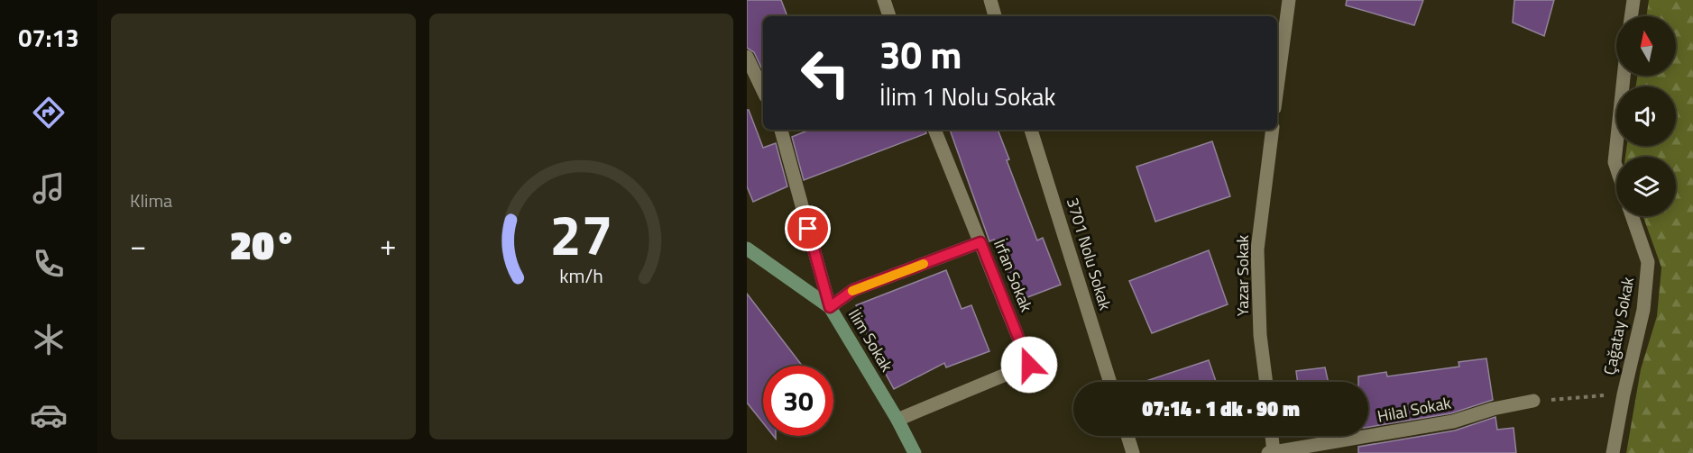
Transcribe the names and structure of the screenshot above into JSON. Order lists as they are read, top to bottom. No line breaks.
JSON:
{"streets":{"street":["3701 Nolu Sokak","İrfan Sokak","Yazar Sokak","Çağatay Sokak","İlim Sokak","Hilal Sokak"]},"crossings":[["İrfan Sokak","İlim Sokak"]],"north":"top","page":{"tabs":"07:13","tile":"Klima","turn":["30 m","İlim 1 Nolu Sokak"],"heat":["−","20°","+"],"limit":"30","trip":"07:14 · 1 dk · 90 m","gauge":["27","km/h"]}}
